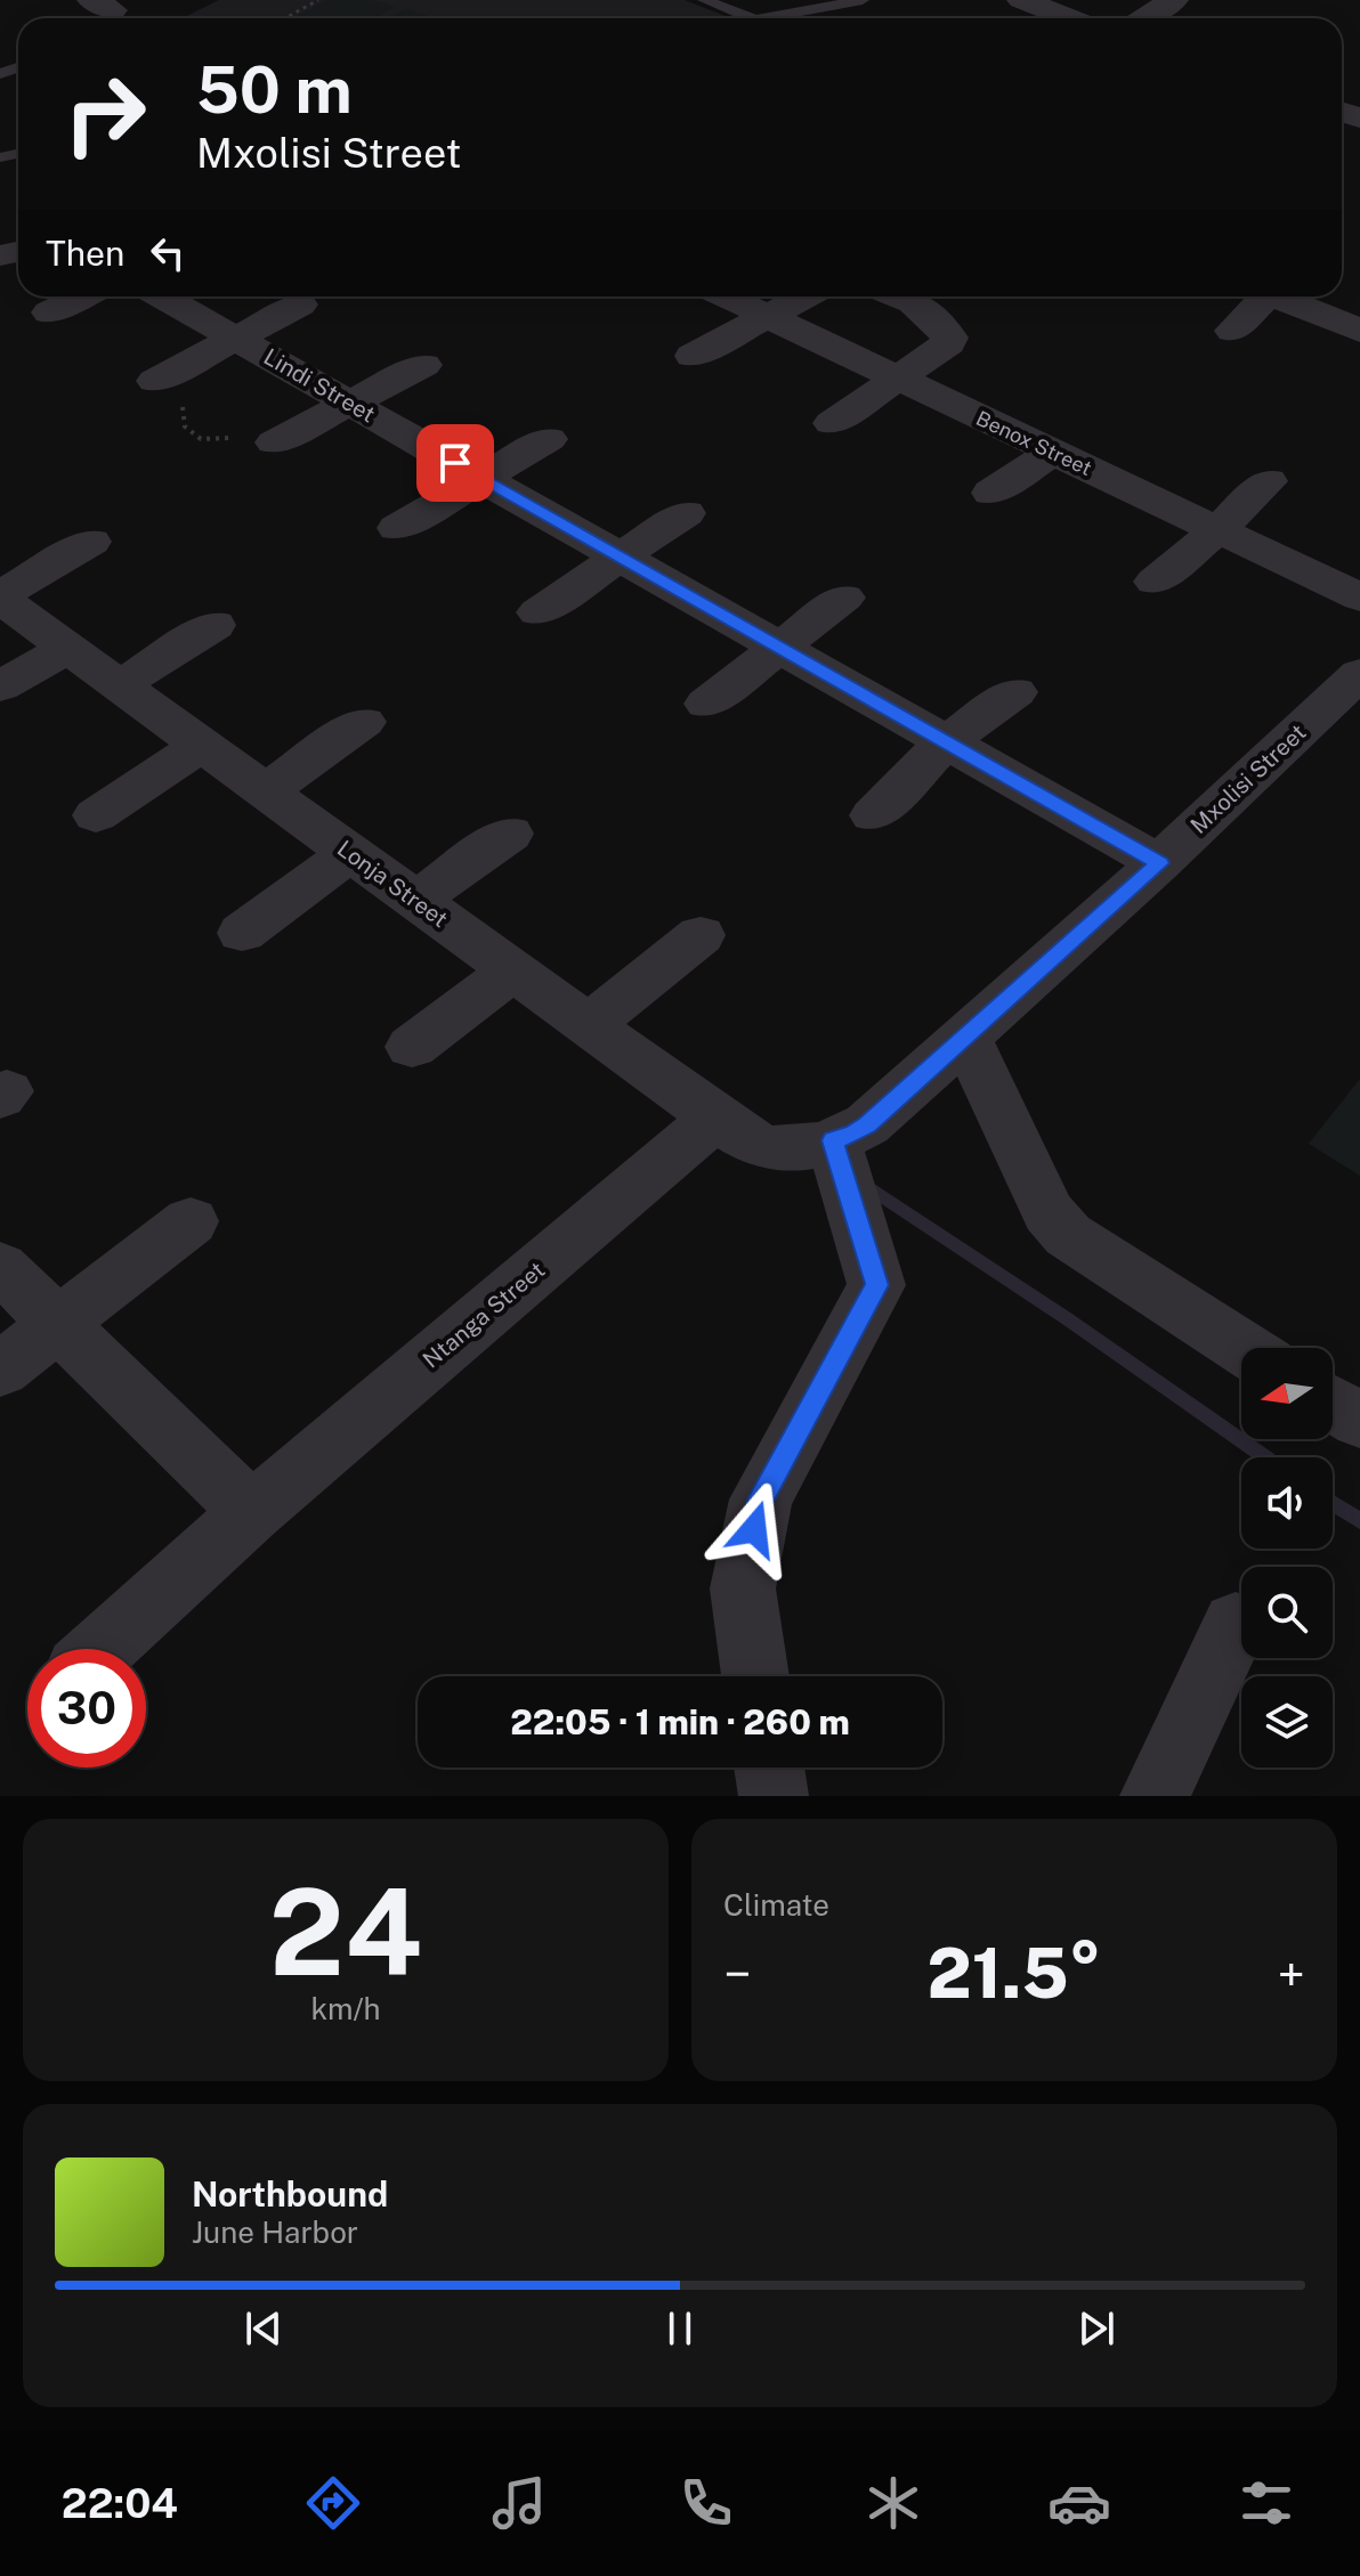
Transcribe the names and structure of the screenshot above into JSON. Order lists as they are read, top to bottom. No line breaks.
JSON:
{"streets":{"street":["Lindi Street","Benox Street","Mxolisi Street","Lonja Street","Ntanga Street"]},"crossings":[["Lindi Street","Mxolisi Street"],["Mxolisi Street","Lonja Street"],["Lonja Street","Ntanga Street"]],"north":"left","page":{"turn":["50 m","Mxolisi Street"],"then":"Then","limit":"30","trip":"22:05 · 1 min · 260 m","tile":[["24","km/h"],"Climate"],"heat":["−","21.5°","+"],"song":["Northbound","June Harbor"],"tabs":"22:04"}}
